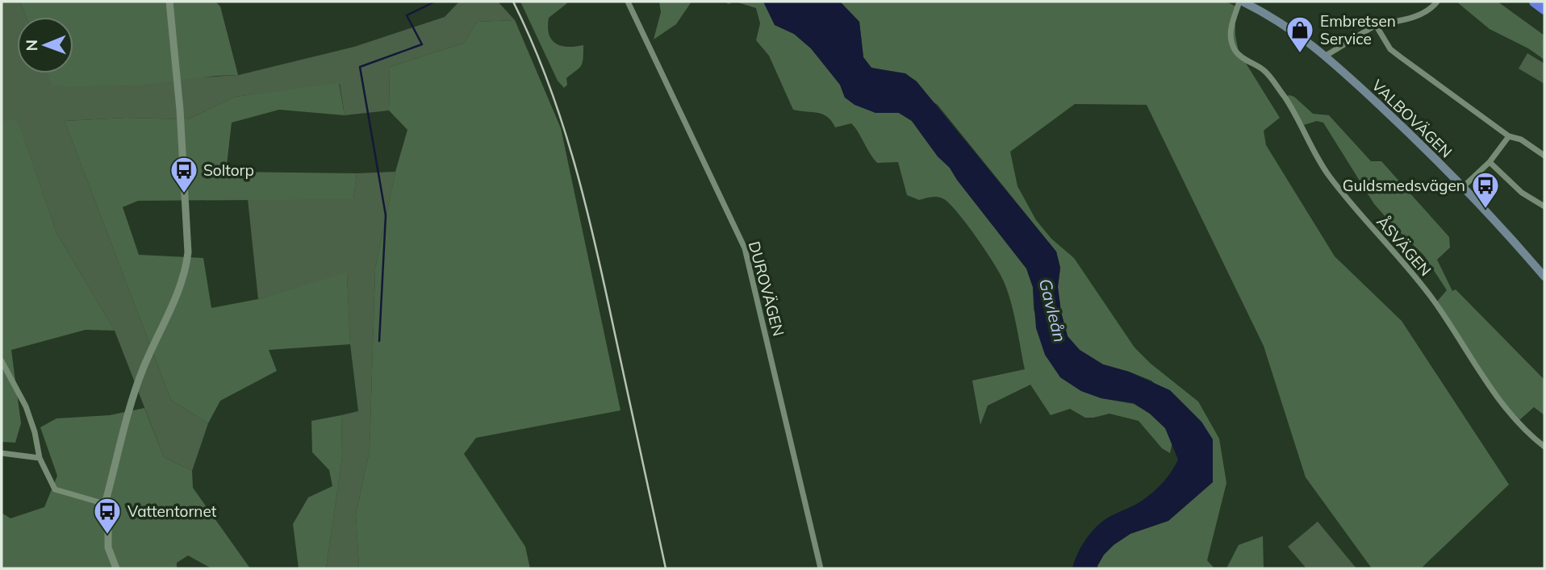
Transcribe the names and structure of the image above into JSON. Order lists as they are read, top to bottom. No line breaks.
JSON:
{"streets":{"main road":["VALBOVÄGEN"],"street":["ÅSVÄGEN","DUROVÄGEN"]},"crossings":[["VALBOVÄGEN","ÅSVÄGEN"]],"water":["Gavleån"],"places":{"shop":["Embretsen Service"],"bus stop":["Soltorp","Guldsmedsvägen","Vattentornet"]},"north":"left"}
